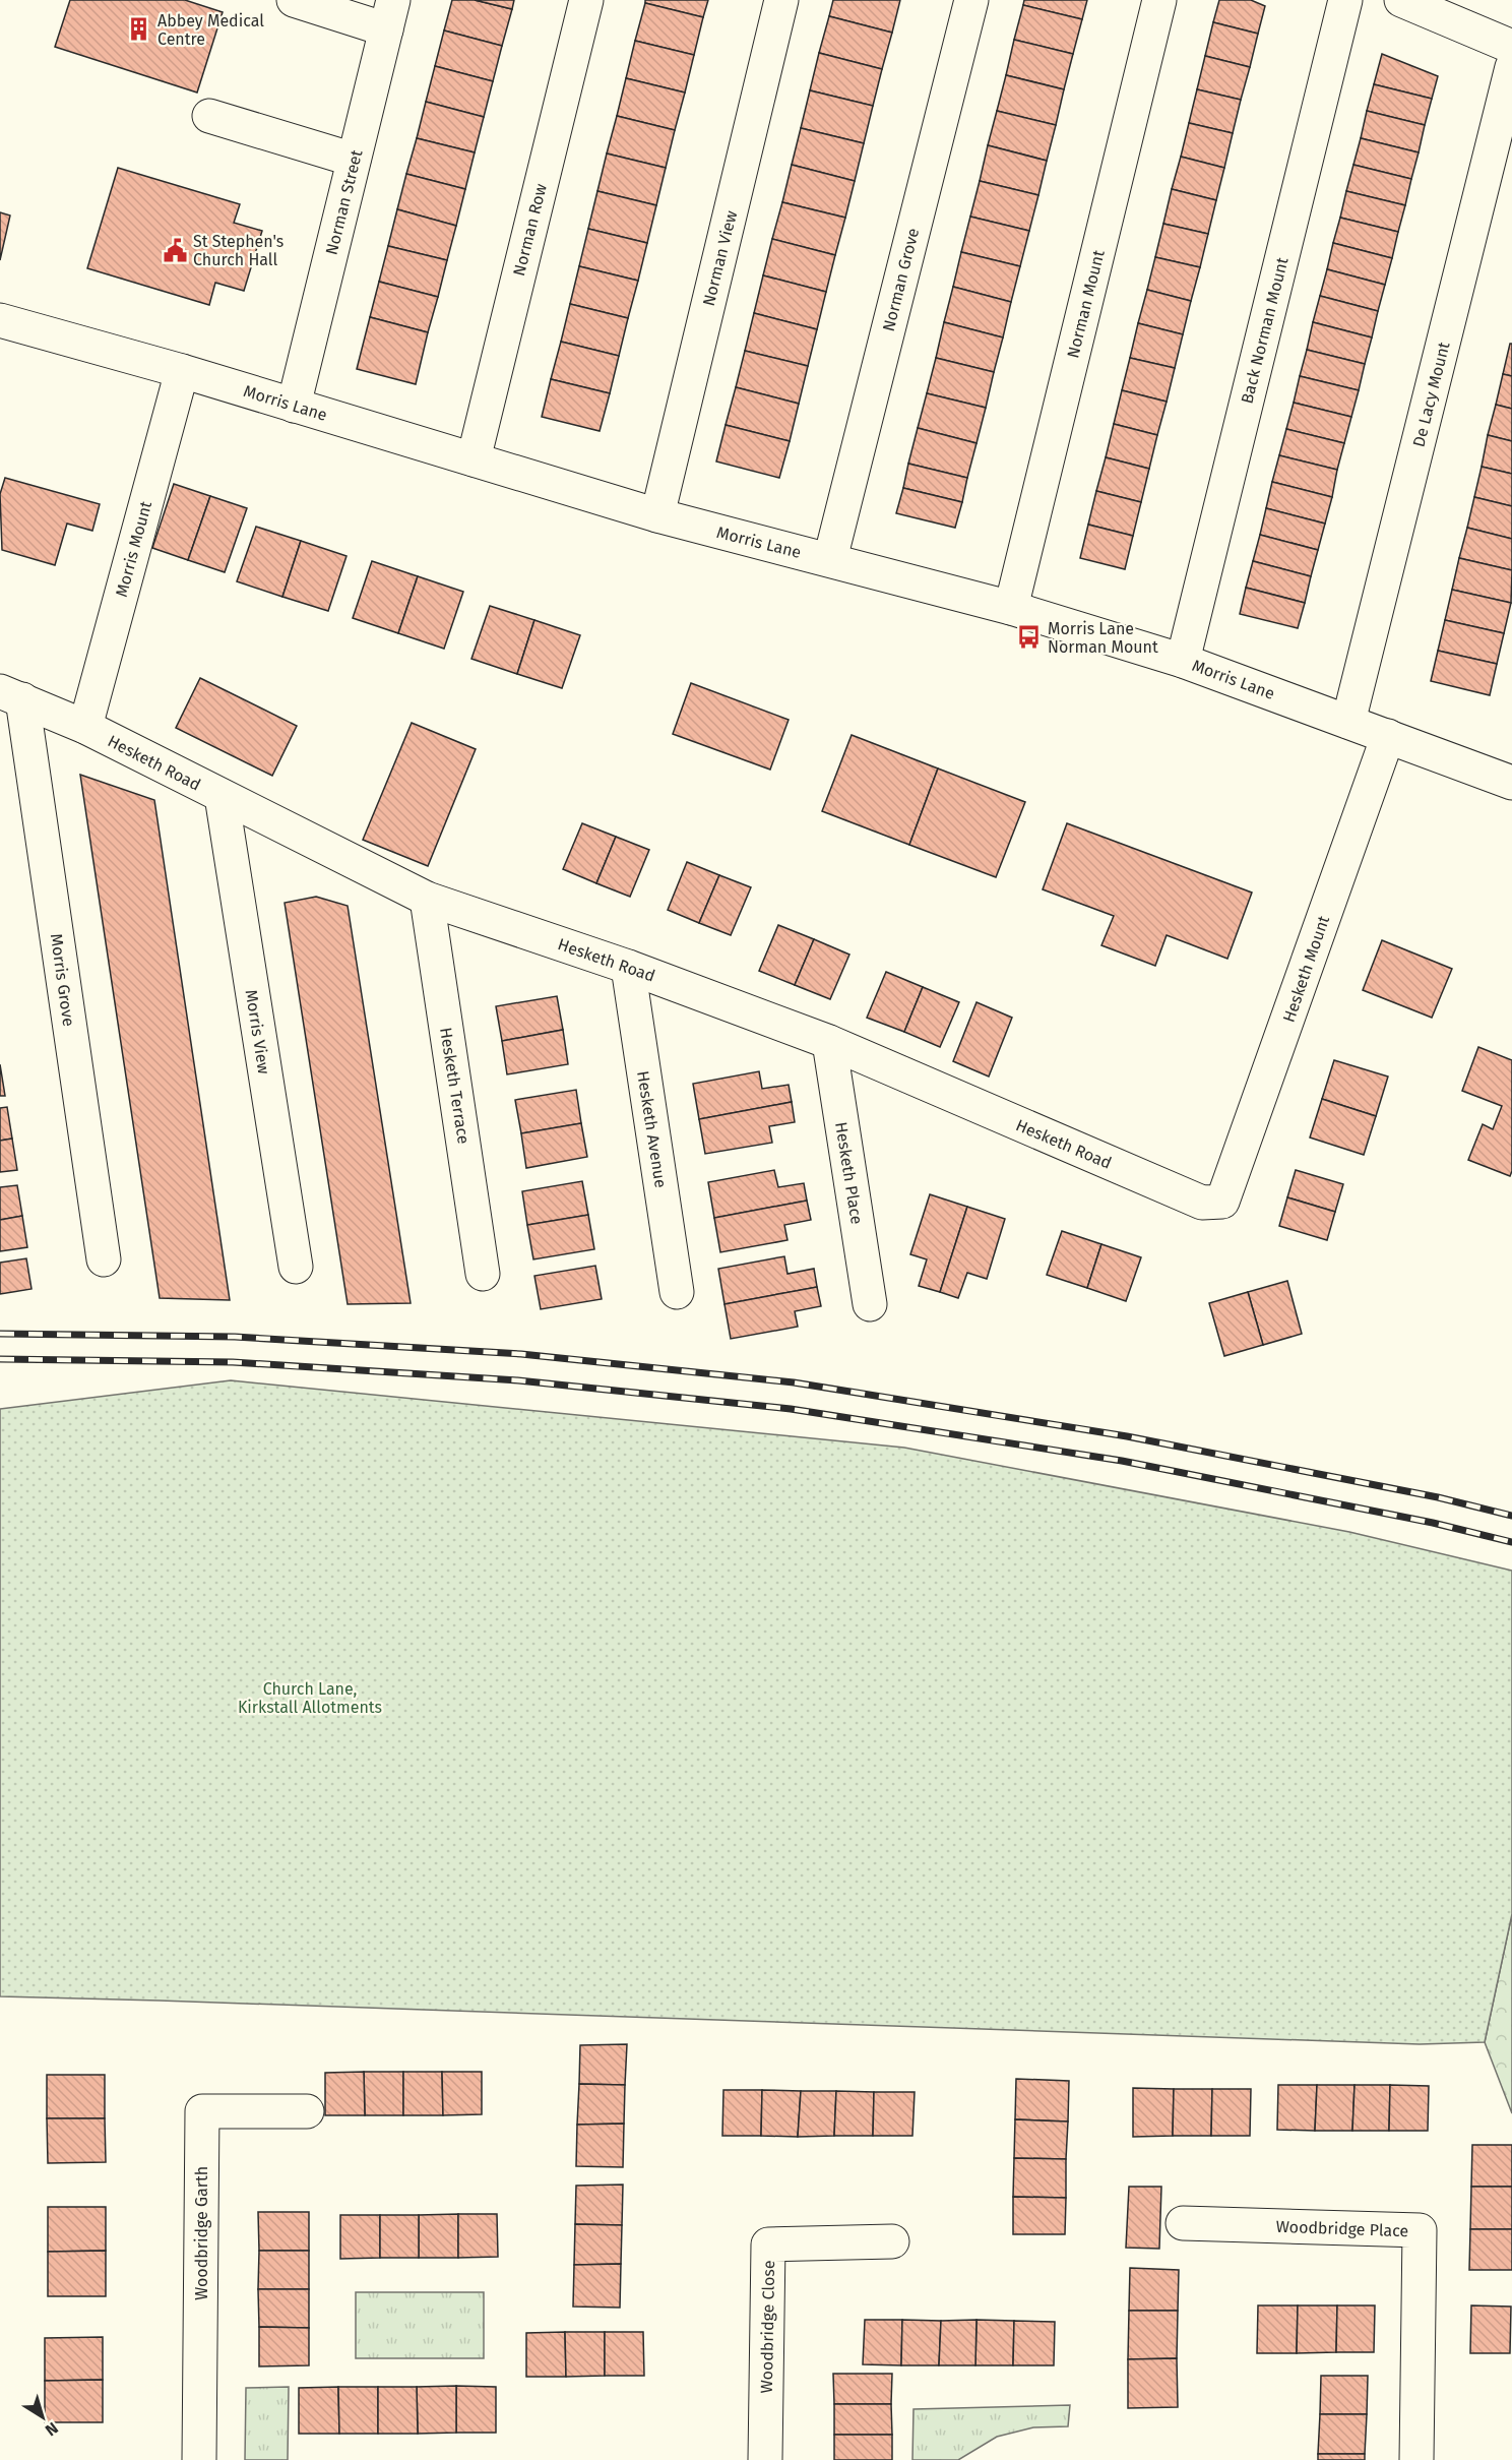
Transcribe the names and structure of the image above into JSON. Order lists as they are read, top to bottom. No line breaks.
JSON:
{"streets":{"street":["Norman Street","Norman Row","Norman View","Norman Grove","Norman Mount","Back Norman Mount","De Lacy Mount","Morris Lane","Morris Mount","Hesketh Road","Hesketh Mount","Morris Grove","Morris View","Hesketh Terrace","Hesketh Avenue","Hesketh Place","Woodbridge Place","Woodbridge Garth","Woodbridge Close"]},"crossings":[["Norman Street","Morris Lane"],["Norman Row","Morris Lane"],["Norman View","Morris Lane"],["Norman Grove","Morris Lane"],["Norman Mount","Morris Lane"],["Back Norman Mount","Morris Lane"],["De Lacy Mount","Morris Lane"],["Morris Lane","Morris Mount"],["Morris Lane","Hesketh Mount"],["Morris Mount","Hesketh Road"],["Hesketh Road","Hesketh Mount"],["Hesketh Road","Morris Grove"],["Hesketh Road","Morris View"],["Hesketh Road","Hesketh Terrace"],["Hesketh Road","Hesketh Avenue"],["Hesketh Road","Hesketh Place"]],"parks":["Church Lane, Kirkstall Allotments"],"places":{"building":["Abbey Medical Centre"],"public building":["St Stephen's Church Hall"],"bus stop":["Morris Lane Norman Mount"]},"north":"bottom right"}
